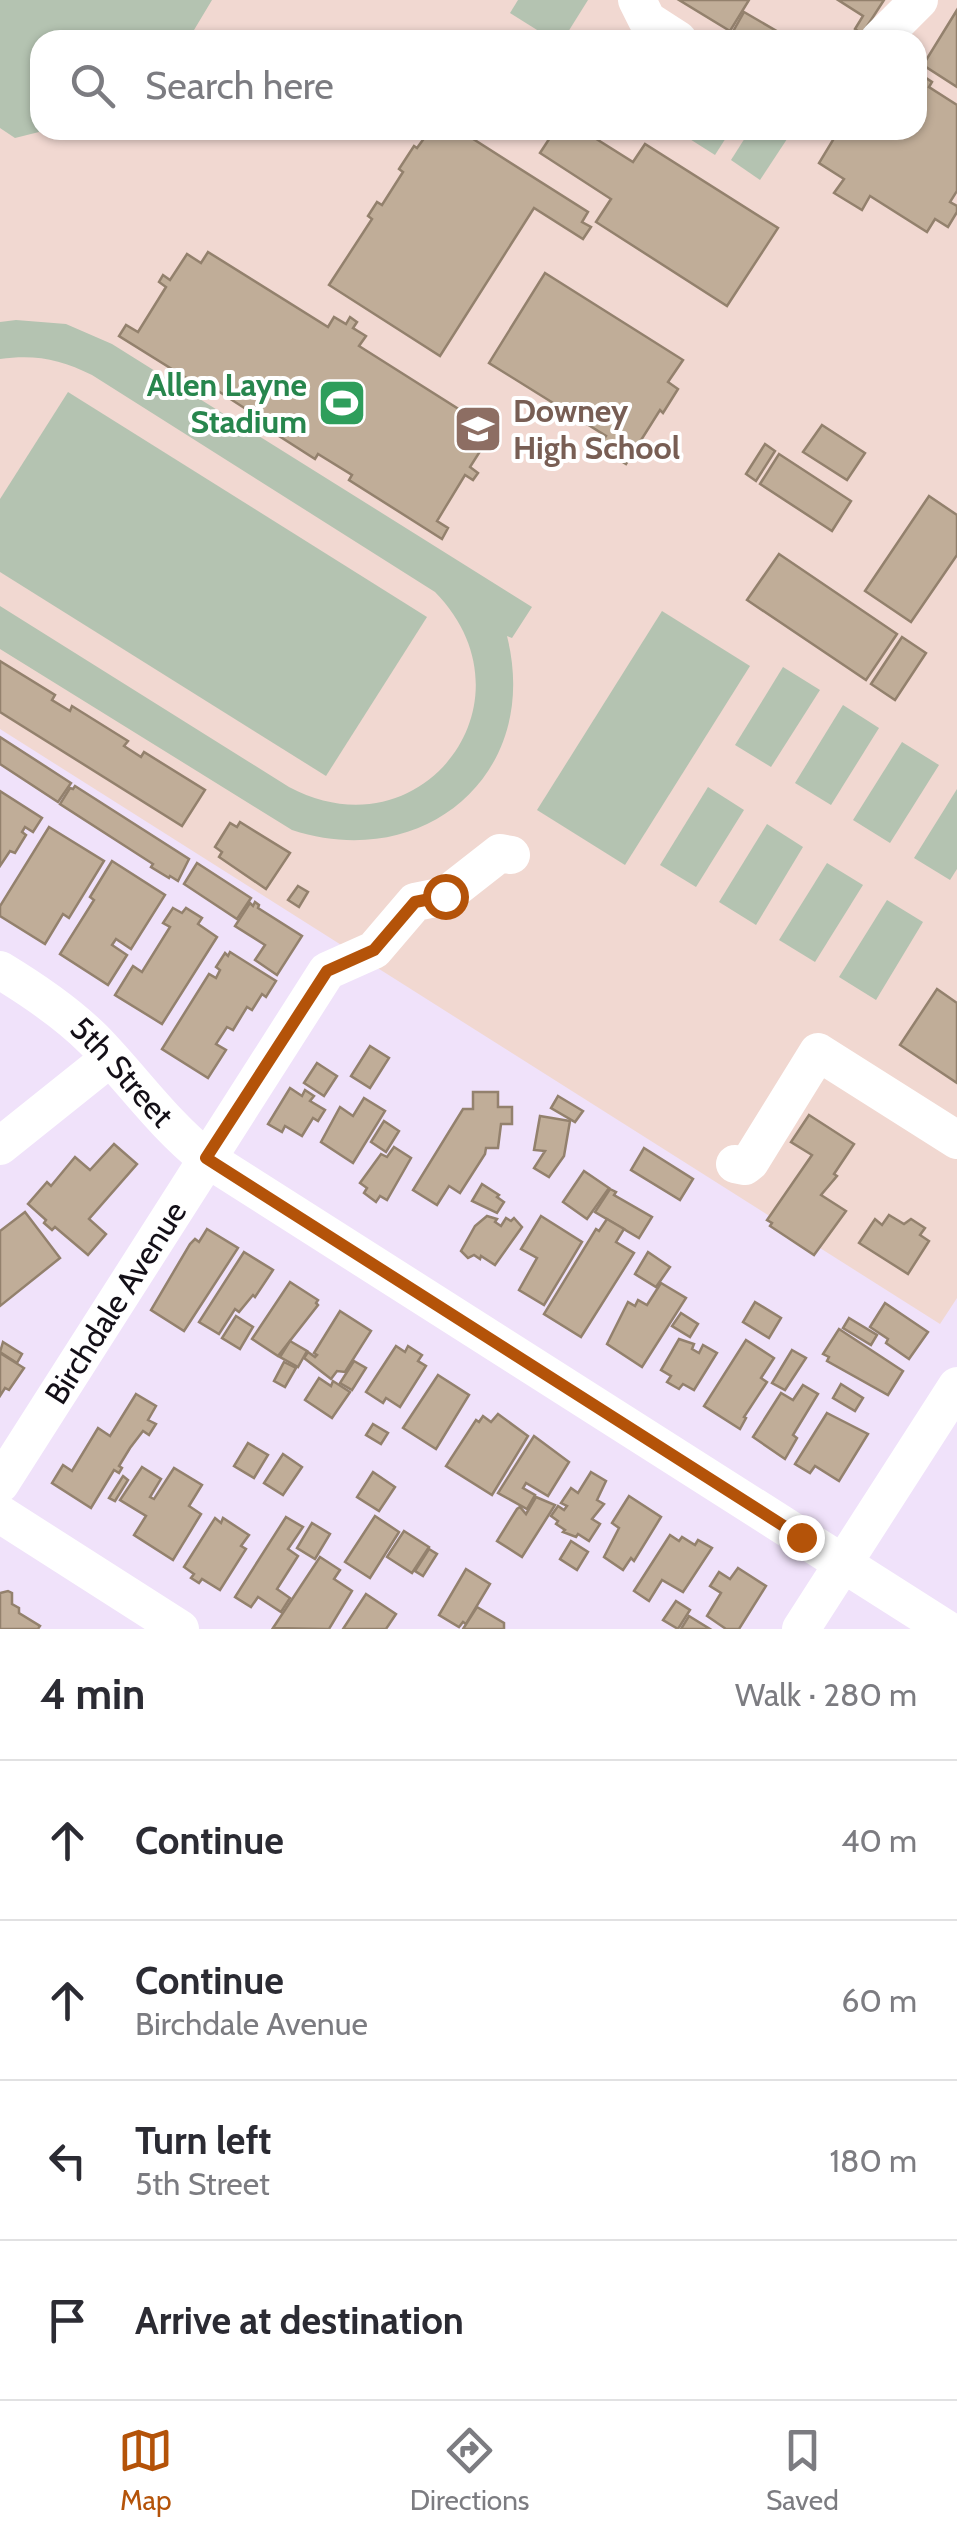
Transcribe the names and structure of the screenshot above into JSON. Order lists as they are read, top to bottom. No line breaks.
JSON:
{"streets":{"street":["5th Street","Birchdale Avenue"]},"crossings":[["5th Street","Birchdale Avenue"]],"places":{"sports":["Allen Layne Stadium"],"school or university":["Downey High School"]},"page":{"search":"Search here","heading":["4 min","Walk · 280 m"],"list":[["Continue","40 m"],["Continue","Birchdale Avenue","60 m"],["Turn left","5th Street","180 m"],"Arrive at destination"],"nav":["Map","Directions","Saved"]}}
